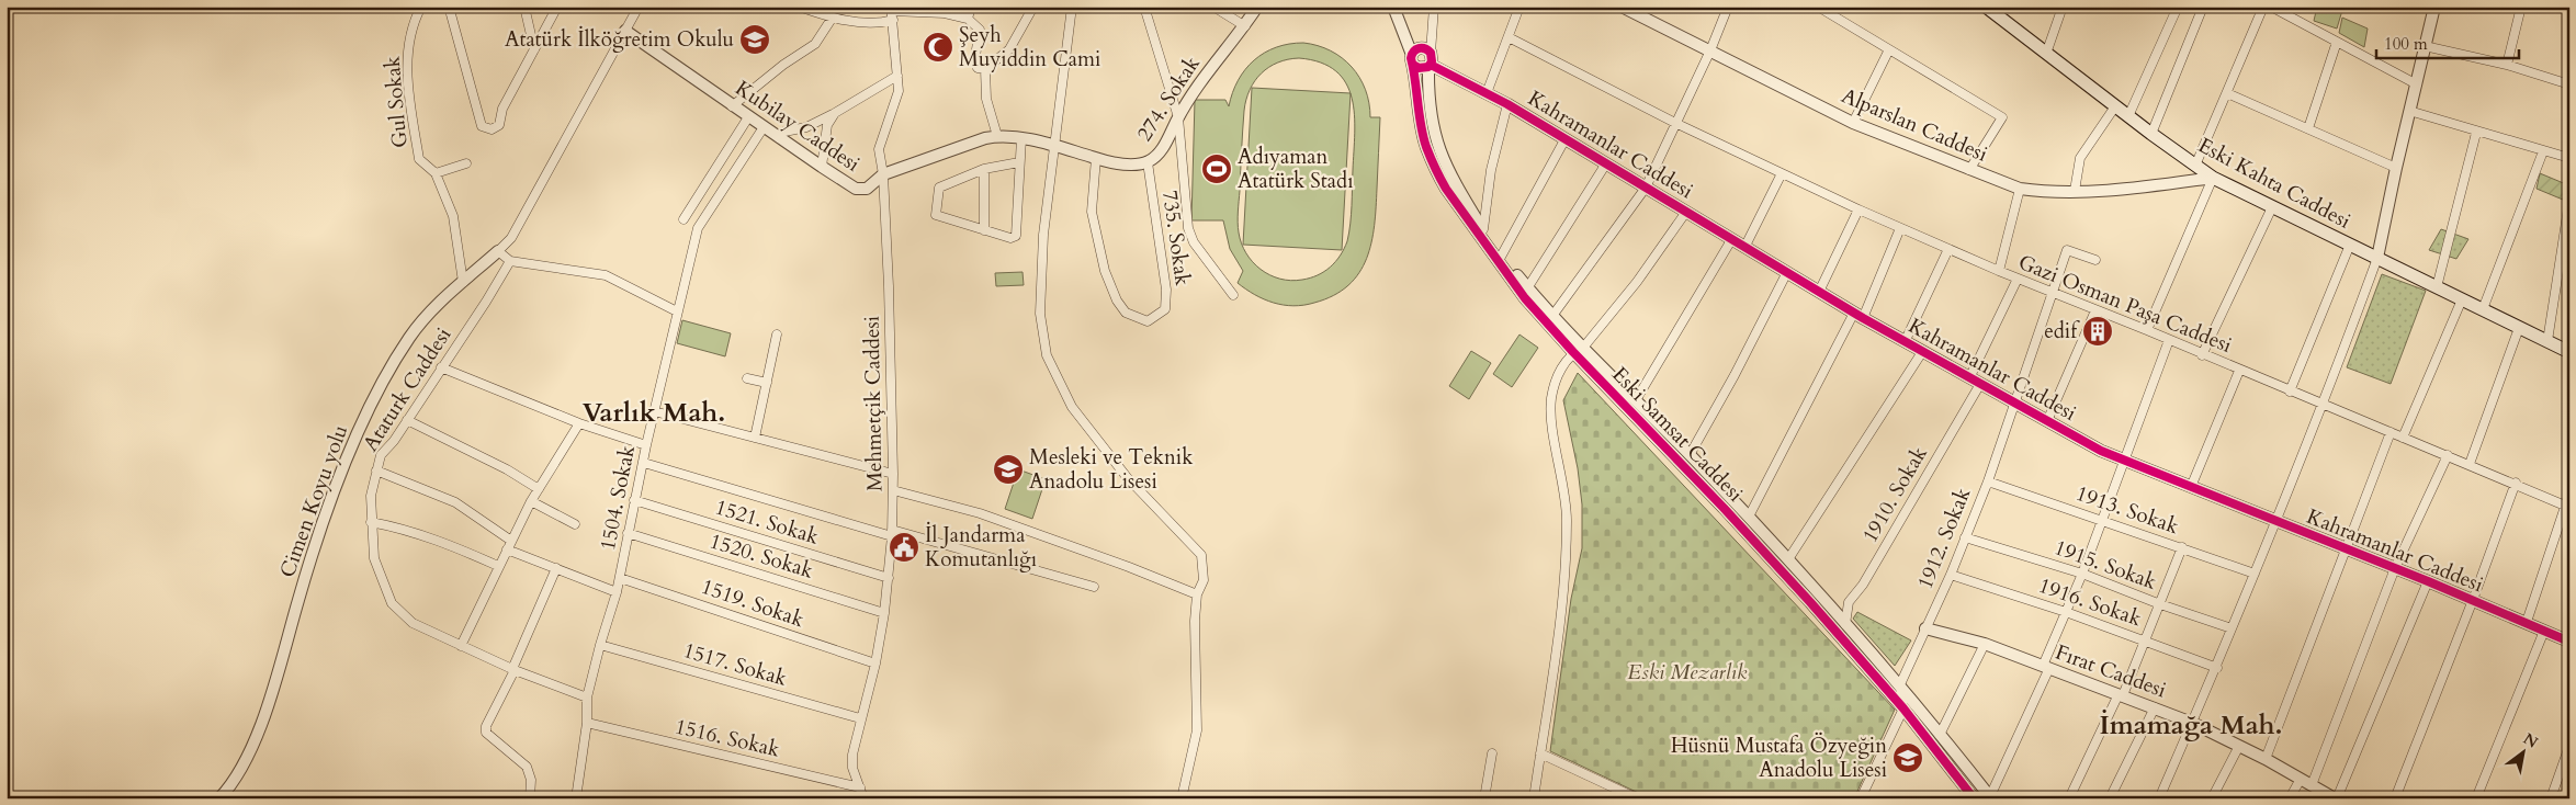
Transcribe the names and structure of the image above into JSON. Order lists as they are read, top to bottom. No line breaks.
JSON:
{"streets":{"main road":["Eski Kahta Caddesi"],"street":["274. Sokak","Gul Sokak","Alparslan Caddesi","Kubilay Caddesi","Kahramanlar Caddesi","735. Sokak","Gazi Osman Paşa Caddesi","Ataturk Caddesi","Mehmetçik Caddesi","Eski Samsat Caddesi","1910. Sokak","1504. Sokak","Cimen Koyu yolu","1913. Sokak","1521. Sokak","1912. Sokak","1520. Sokak","1915. Sokak","1916. Sokak","1519. Sokak","1517. Sokak","Fırat Caddesi","1516. Sokak"]},"crossings":[["274. Sokak","Kubilay Caddesi"],["274. Sokak","735. Sokak"],["Gul Sokak","Cimen Koyu yolu"],["Alparslan Caddesi","Eski Kahta Caddesi"],["Kubilay Caddesi","Mehmetçik Caddesi"],["Kubilay Caddesi","1504. Sokak"],["Kahramanlar Caddesi","Eski Samsat Caddesi"],["Kahramanlar Caddesi","1910. Sokak"],["Kahramanlar Caddesi","1912. Sokak"],["Gazi Osman Paşa Caddesi","1912. Sokak"],["Ataturk Caddesi","1504. Sokak"],["Mehmetçik Caddesi","1521. Sokak"],["Mehmetçik Caddesi","1520. Sokak"],["Mehmetçik Caddesi","1519. Sokak"],["Mehmetçik Caddesi","1517. Sokak"],["Mehmetçik Caddesi","1516. Sokak"],["Eski Samsat Caddesi","1910. Sokak"],["Eski Samsat Caddesi","1912. Sokak"],["1504. Sokak","1521. Sokak"],["1504. Sokak","1520. Sokak"],["1504. Sokak","1519. Sokak"],["1504. Sokak","1517. Sokak"],["1504. Sokak","1516. Sokak"],["1913. Sokak","1912. Sokak"],["1912. Sokak","1915. Sokak"],["1912. Sokak","1916. Sokak"],["1912. Sokak","Fırat Caddesi"]],"districts":["Varlık Mah.","İmamağa Mah."],"parks":["Eski Mezarlık"],"places":{"school or university":["Atatürk İlköğretim Okulu","Mesleki ve Teknik Anadolu Lisesi","Hüsnü Mustafa Özyeğin Anadolu Lisesi"],"mosque":["Şeyh Muyiddin Cami"],"sports":["Adıyaman Atatürk Stadı"],"building":["edif"],"public building":["İl Jandarma Komutanlığı"]},"scale_bar":"100 m","north":"top right"}
